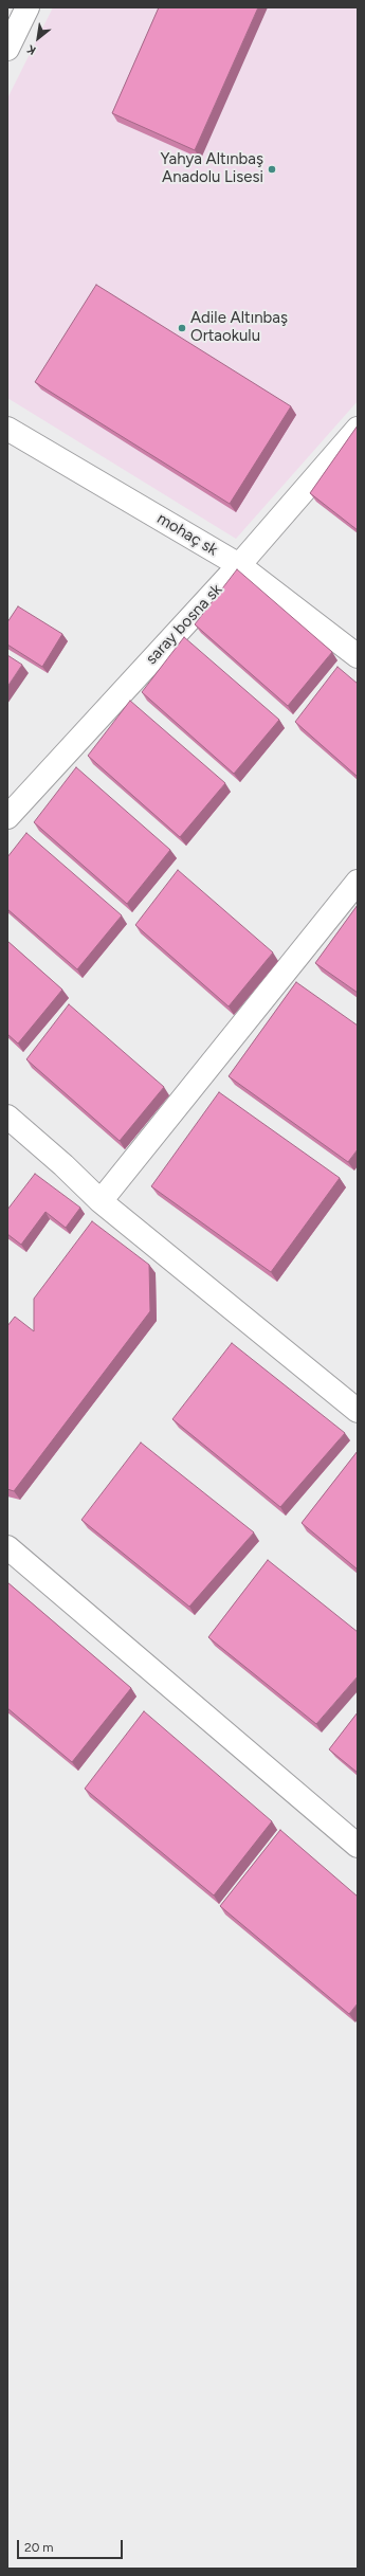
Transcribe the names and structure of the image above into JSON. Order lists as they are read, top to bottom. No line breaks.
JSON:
{"streets":{"street":["mohaç sk","saray bosna sk"]},"crossings":[["mohaç sk","saray bosna sk"]],"places":["Yahya Altınbaş Anadolu Lisesi","Adile Altınbaş Ortaokulu"],"scale_bar":"20 m","north":"bottom left"}
